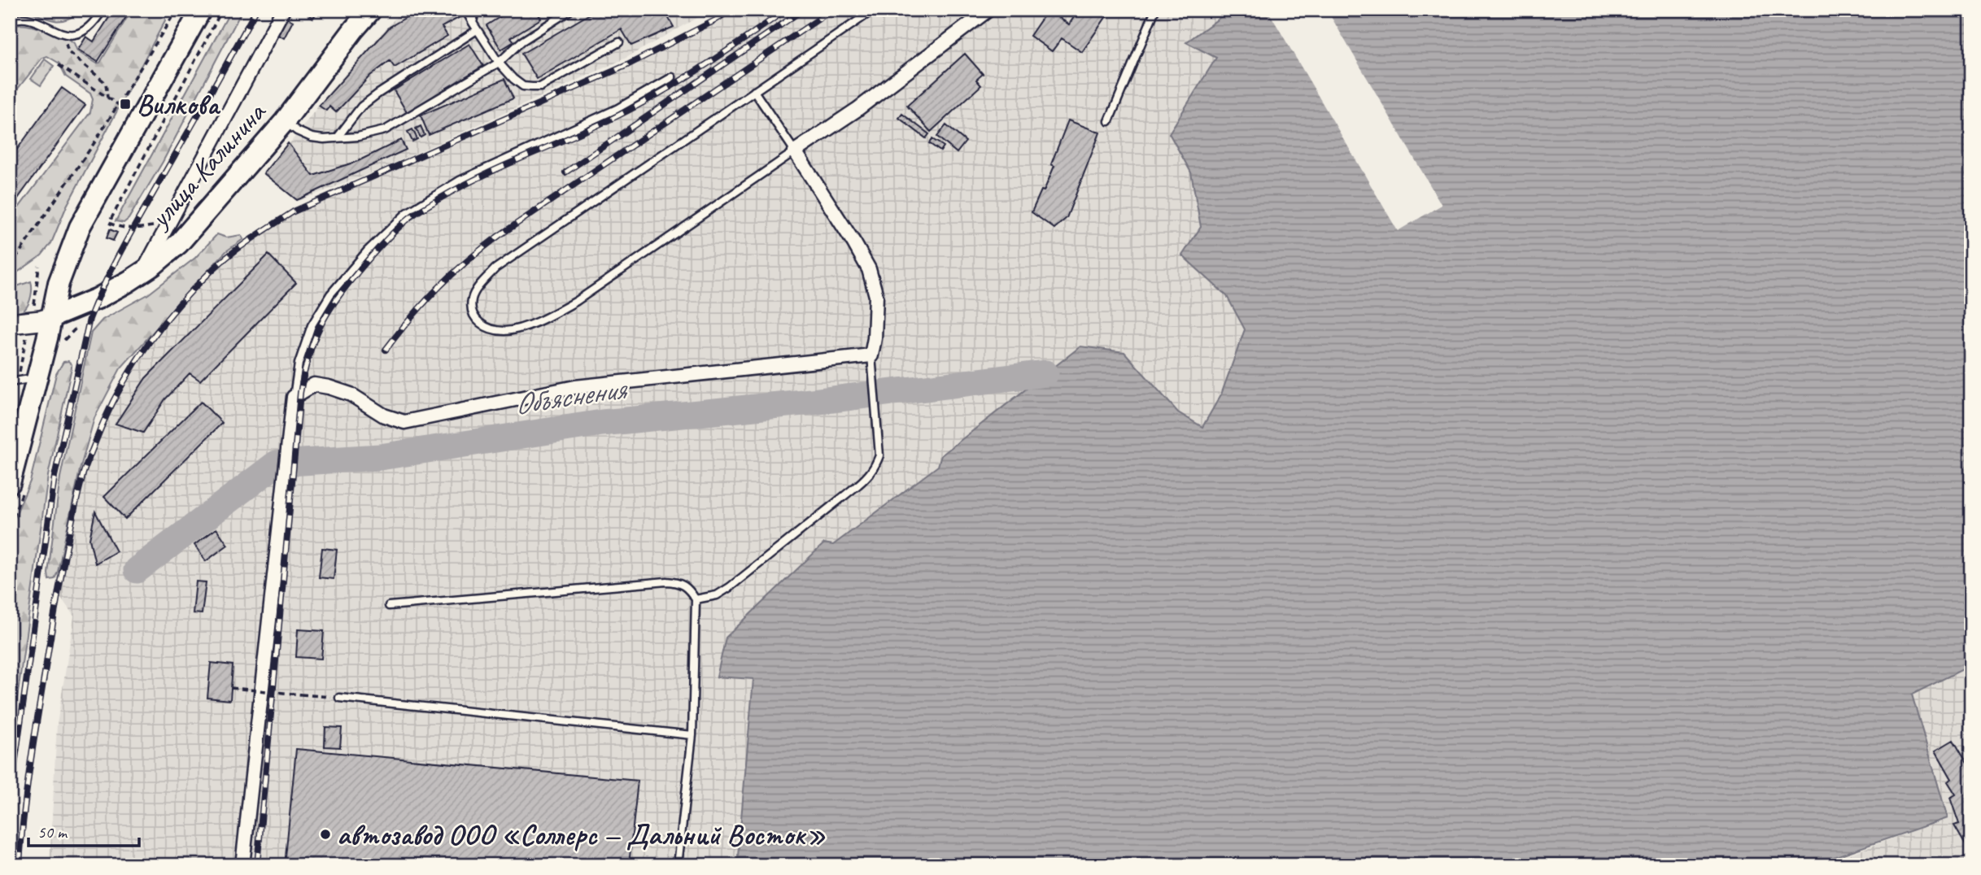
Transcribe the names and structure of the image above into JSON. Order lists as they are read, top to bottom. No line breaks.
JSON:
{"streets":{"main road":["улица Калинина"]},"water":["Объяснения"],"places":{"transit":["Вилкова"],"other":["автозавод ООО «Соллерс — Дальний Восток»"]},"scale_bar":"50 m"}
